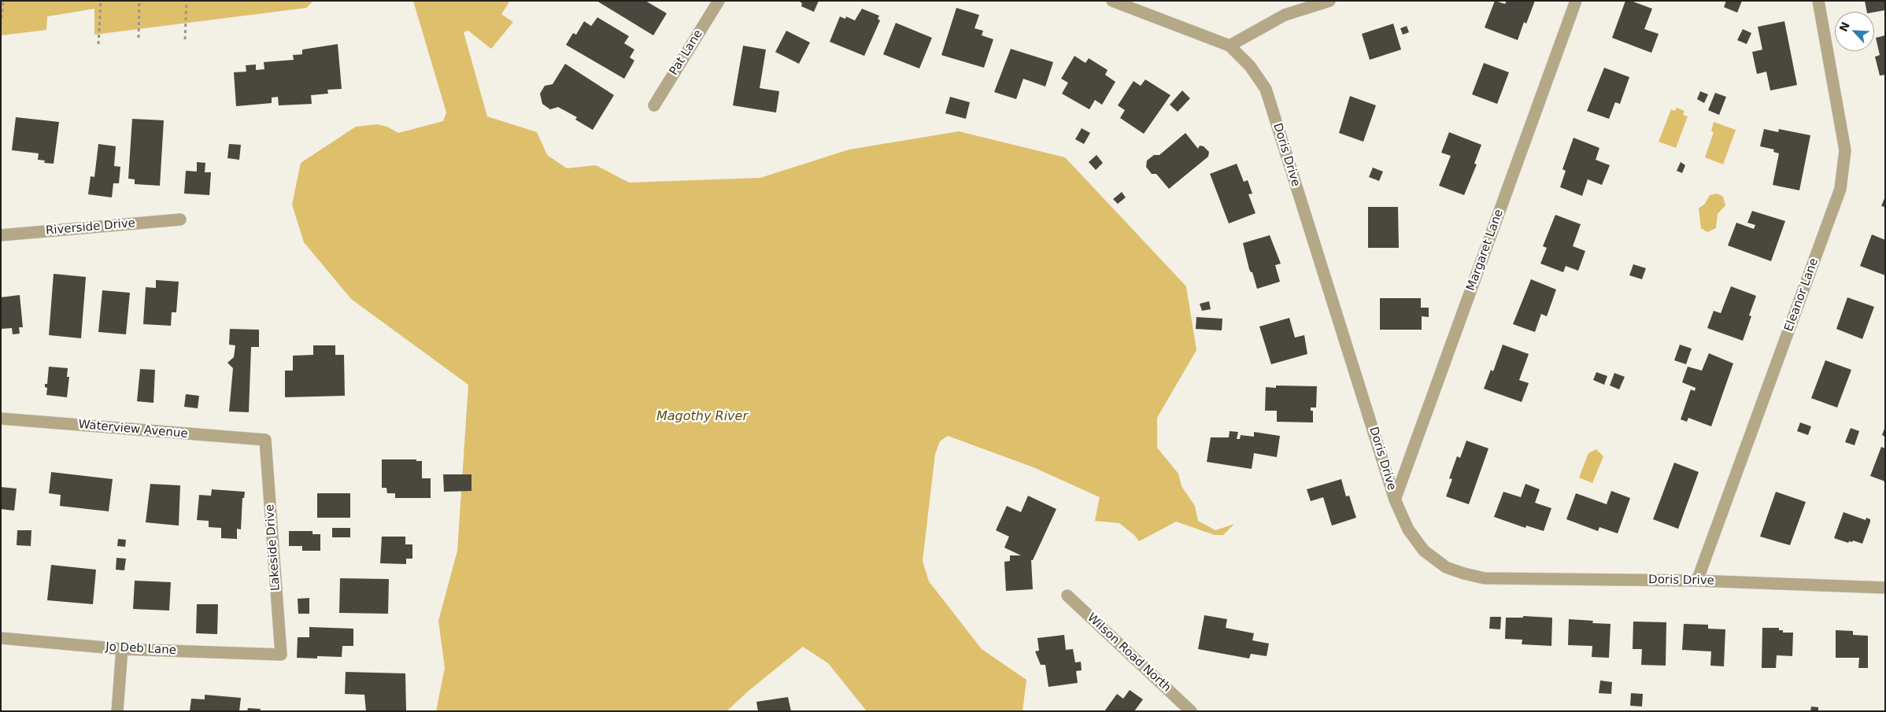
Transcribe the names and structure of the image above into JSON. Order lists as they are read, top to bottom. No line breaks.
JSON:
{"streets":{"street":["Pat Lane","Doris Drive","Riverside Drive","Margaret Lane","Eleanor Lane","Waterview Avenue","Lakeside Drive","Jo Deb Lane","Wilson Road North"]},"crossings":[["Doris Drive","Margaret Lane"],["Doris Drive","Eleanor Lane"],["Waterview Avenue","Lakeside Drive"],["Lakeside Drive","Jo Deb Lane"]],"water":["Magothy River"],"north":"top left"}
